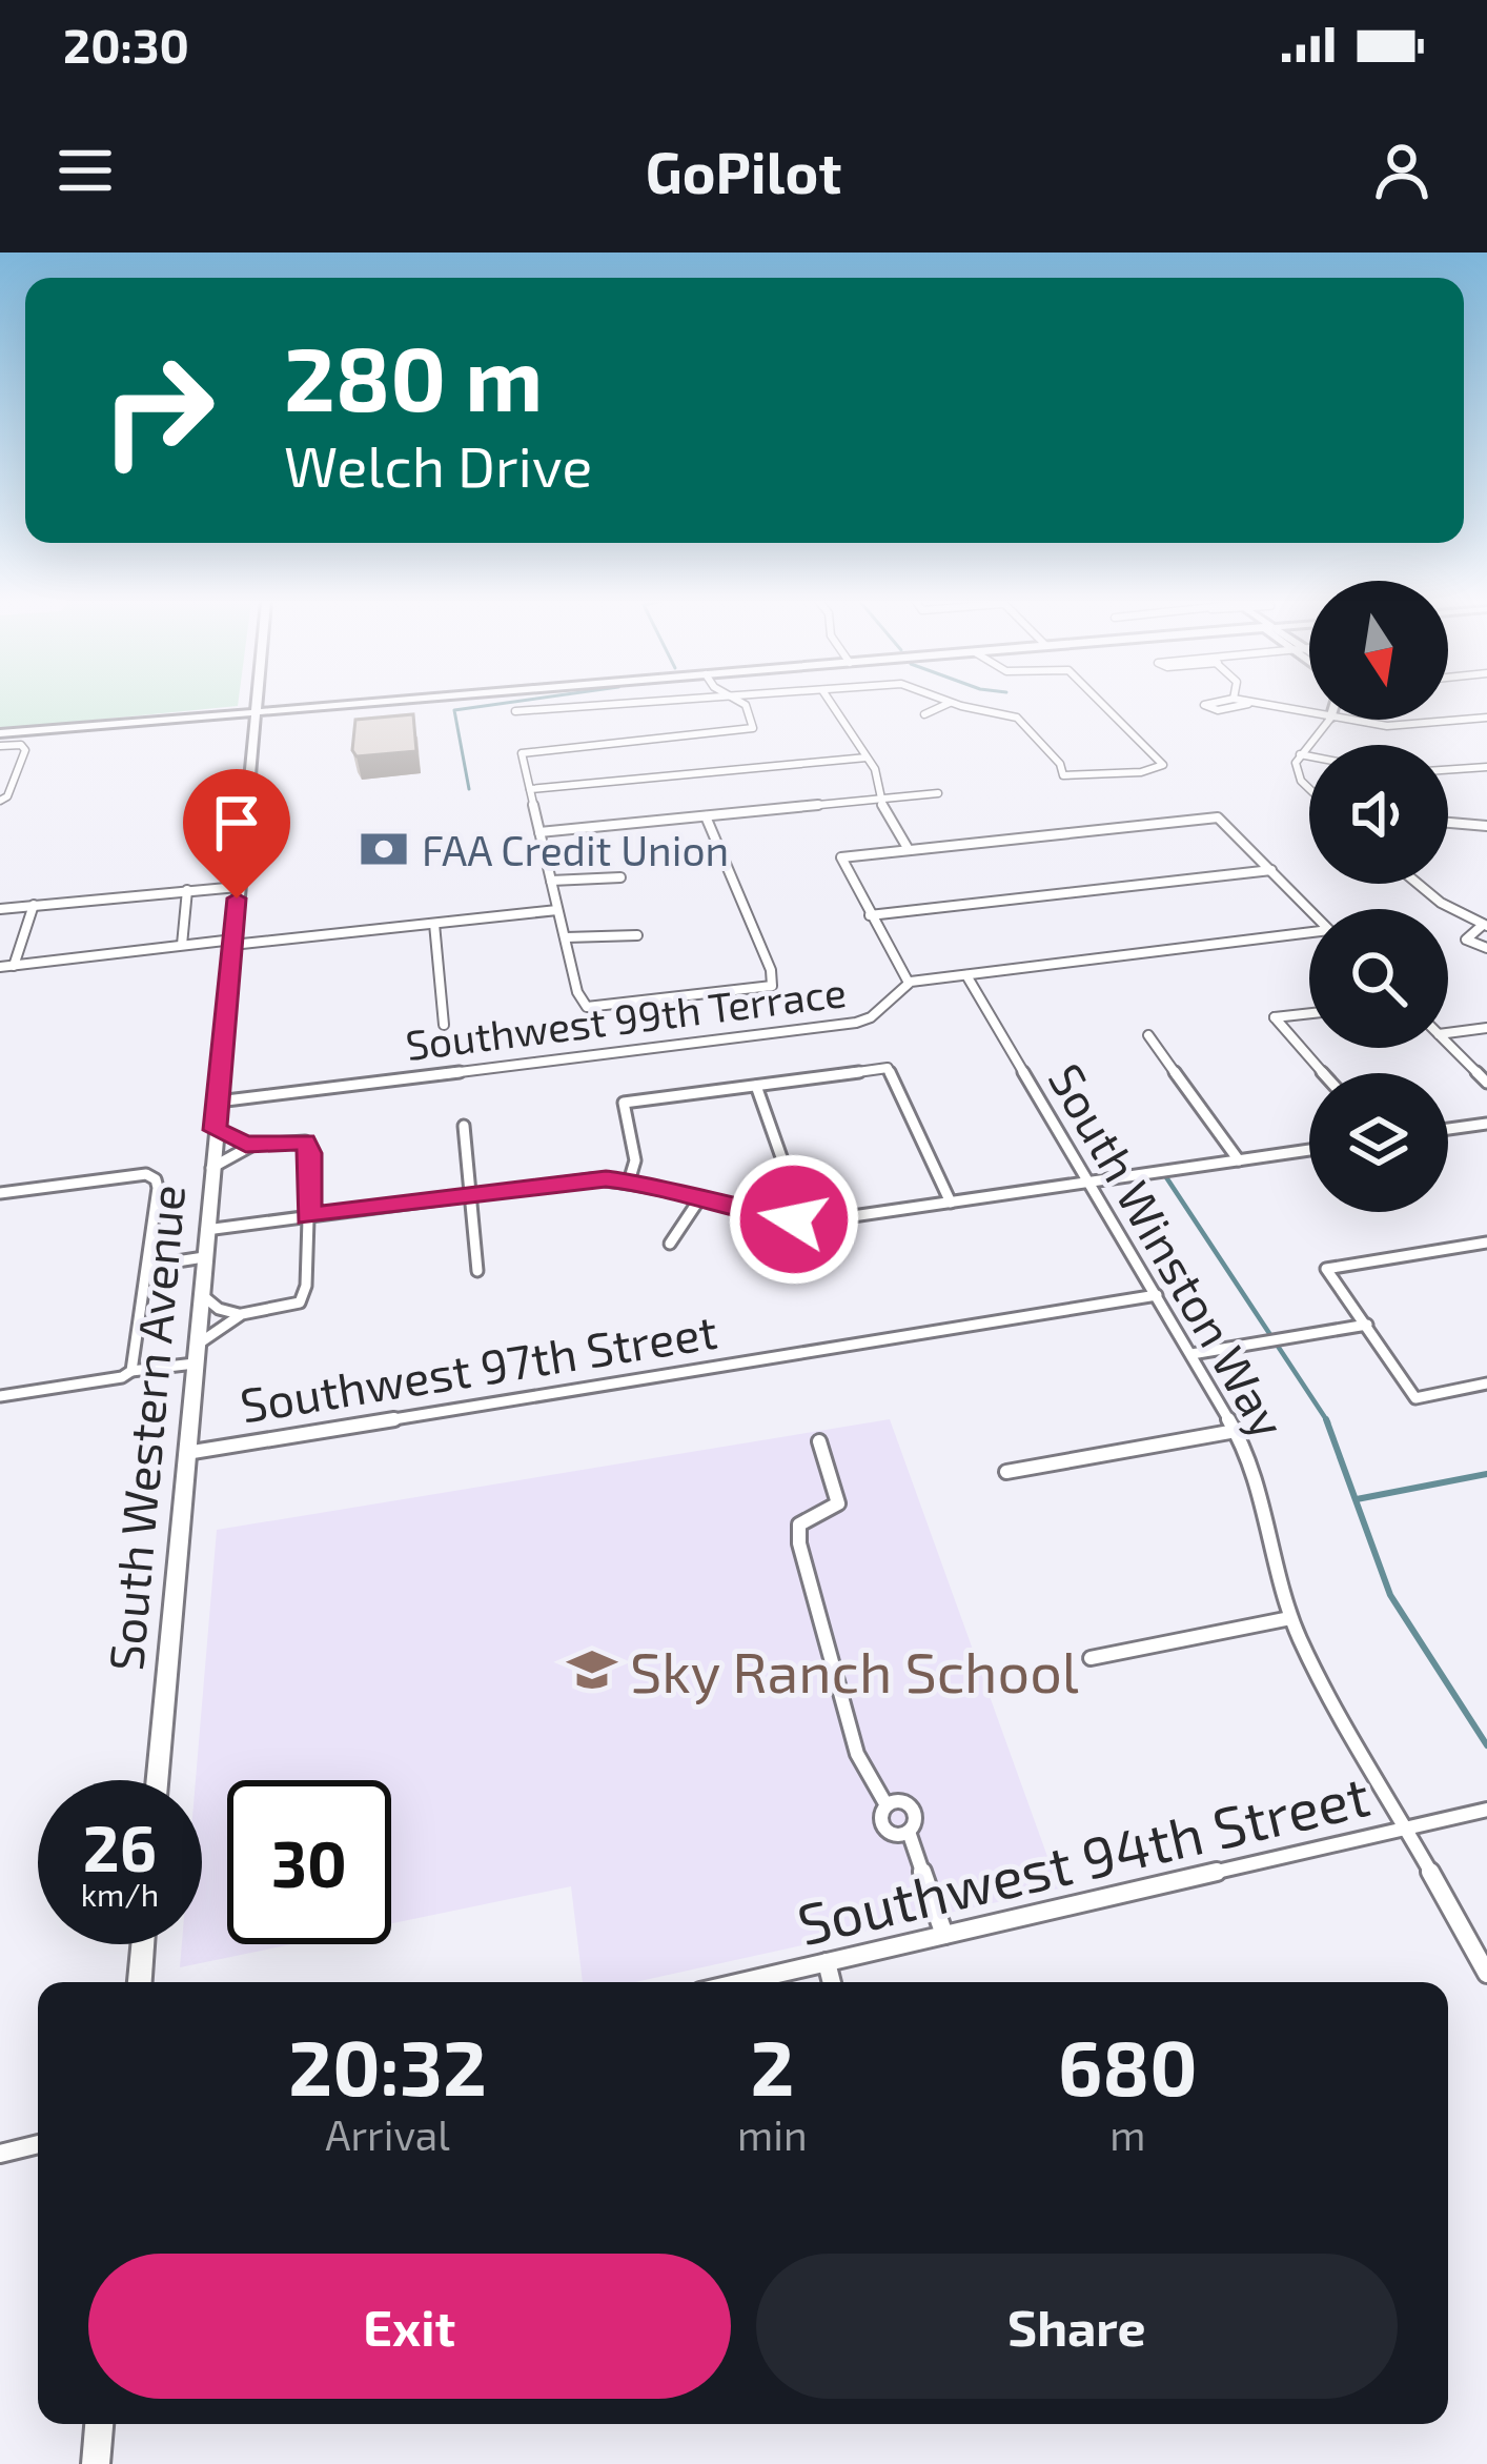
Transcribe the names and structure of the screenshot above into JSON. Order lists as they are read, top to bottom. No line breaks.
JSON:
{"streets":{"main road":["South Western Avenue"],"street":["Southwest 99th Terrace","South Winston Way","Southwest 97th Street","Southwest 94th Street"]},"crossings":[["Southwest 99th Terrace","South Winston Way"],["Southwest 99th Terrace","South Western Avenue"],["South Winston Way","Southwest 97th Street"],["South Winston Way","Southwest 94th Street"],["Southwest 97th Street","South Western Avenue"]],"places":{"bank":["FAA Credit Union"],"school or university":["Sky Ranch School"]},"north":"bottom","page":{"status":"20:30","header":"GoPilot","turn":["280 m","Welch Drive"],"speed":"26 km/h","limit":"30","eta":["20:32","Arrival","2","min","680","m"],"buttons":["Exit","Share"]}}
